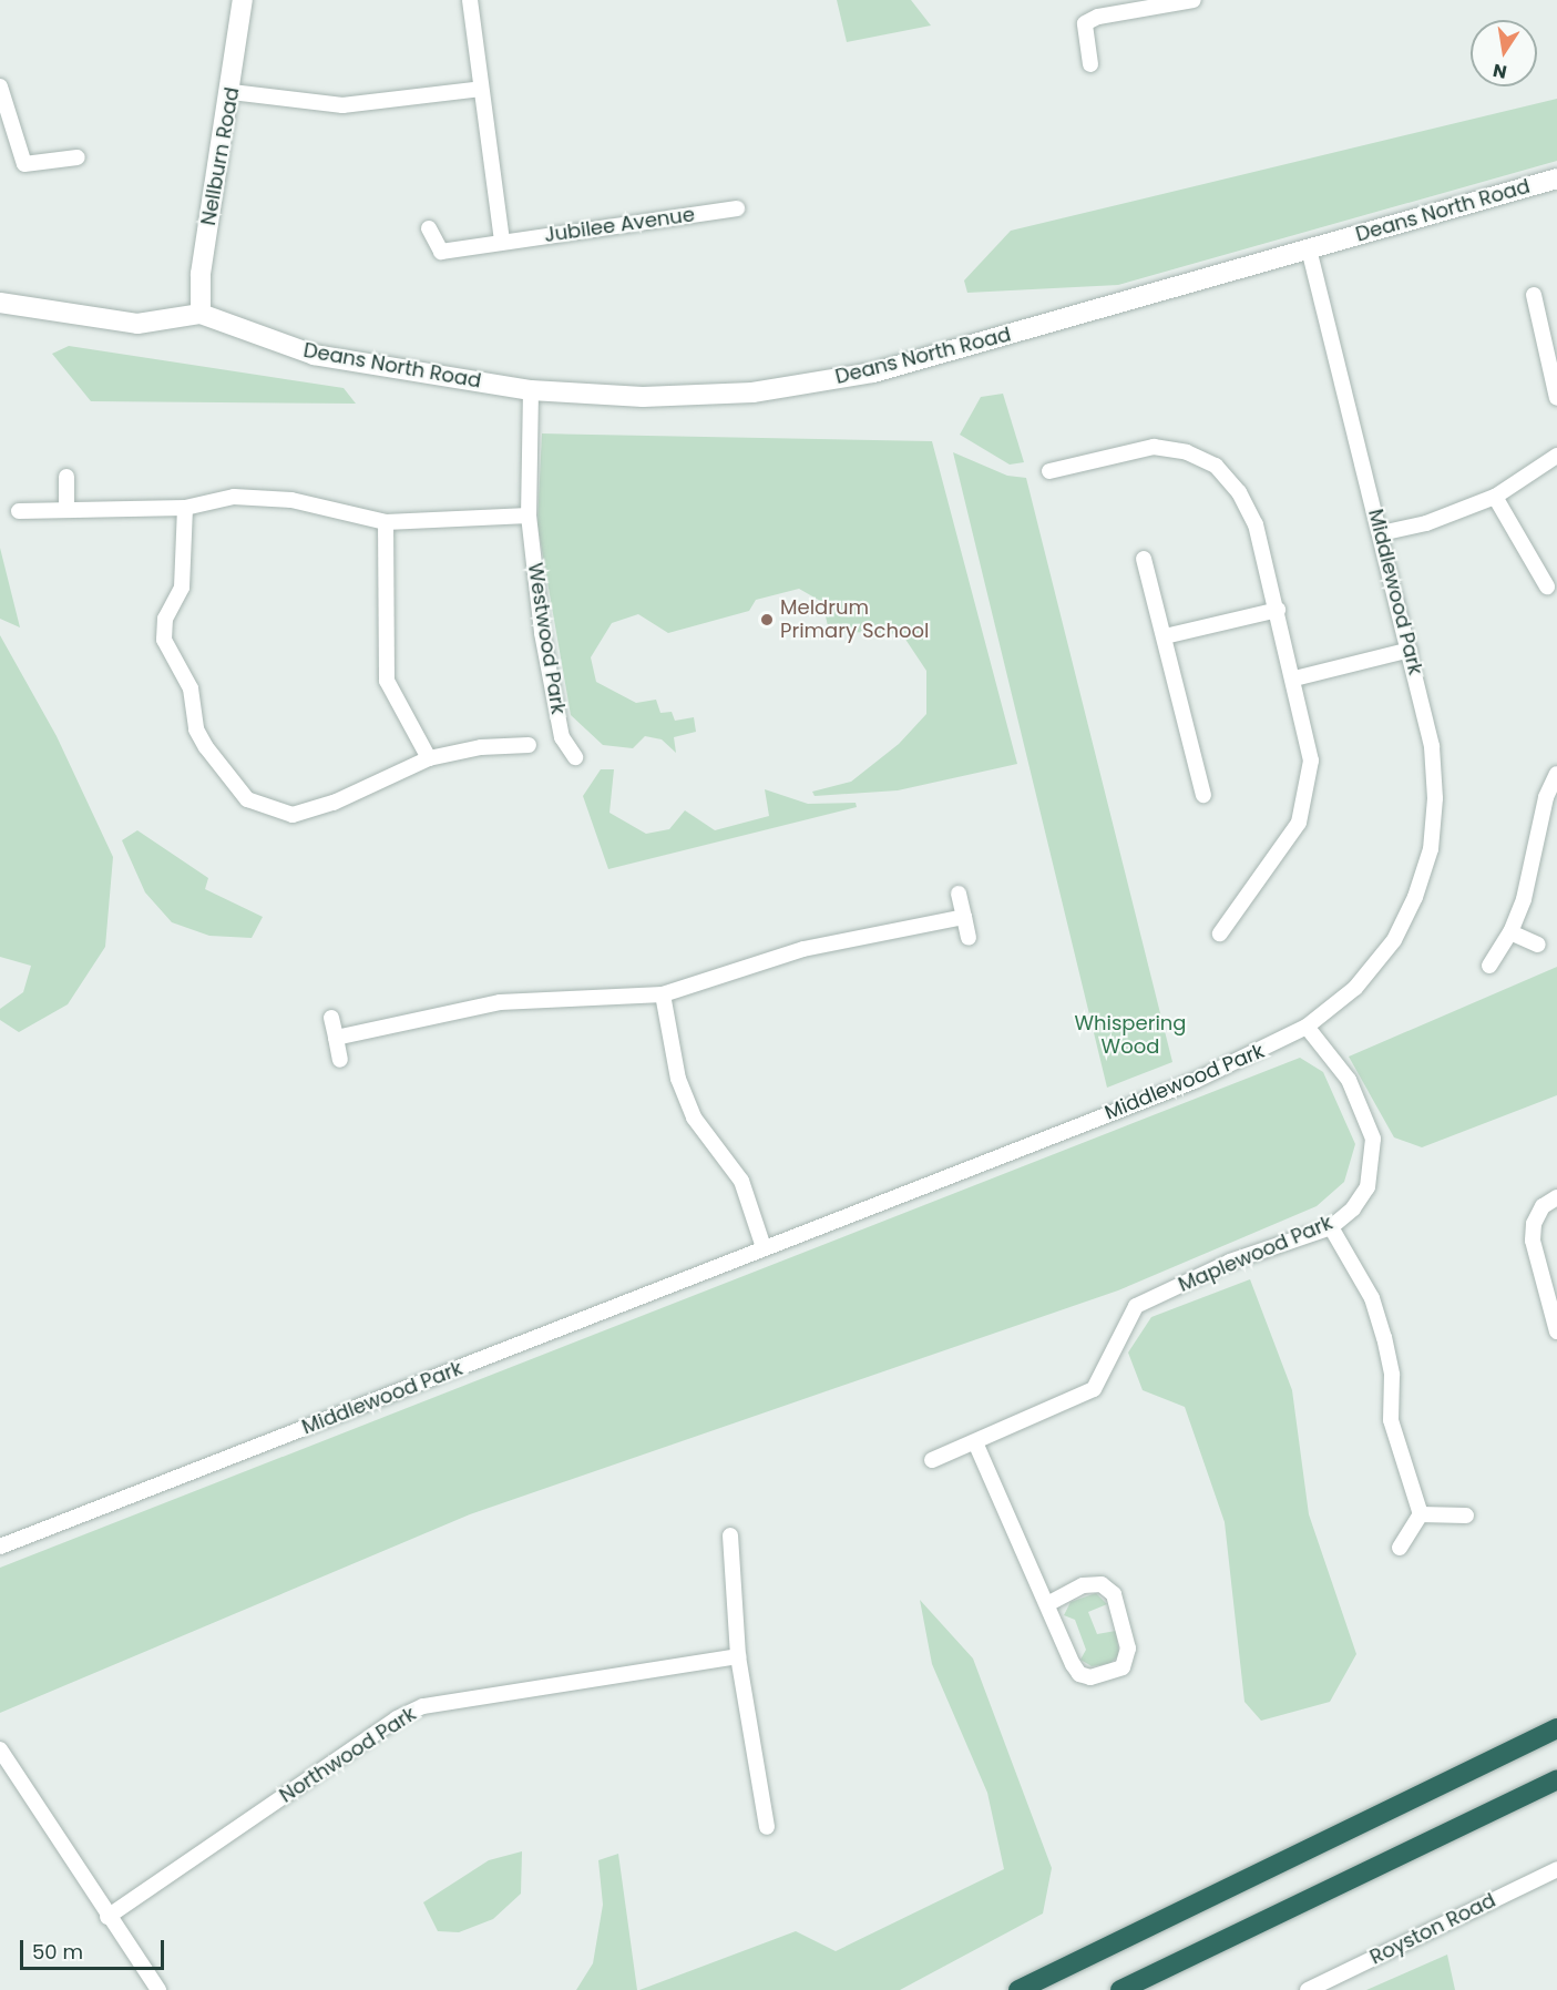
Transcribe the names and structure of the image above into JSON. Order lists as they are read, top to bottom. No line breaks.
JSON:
{"streets":{"street":["Nellburn Road","Deans North Road","Jubilee Avenue","Middlewood Park","Westwood Park","Maplewood Park","Northwood Park","Royston Road"]},"crossings":[["Nellburn Road","Deans North Road"],["Deans North Road","Middlewood Park"],["Deans North Road","Westwood Park"],["Middlewood Park","Maplewood Park"]],"parks":["Whispering Wood"],"places":["Meldrum Primary School"],"scale_bar":"50 m","north":"bottom"}
